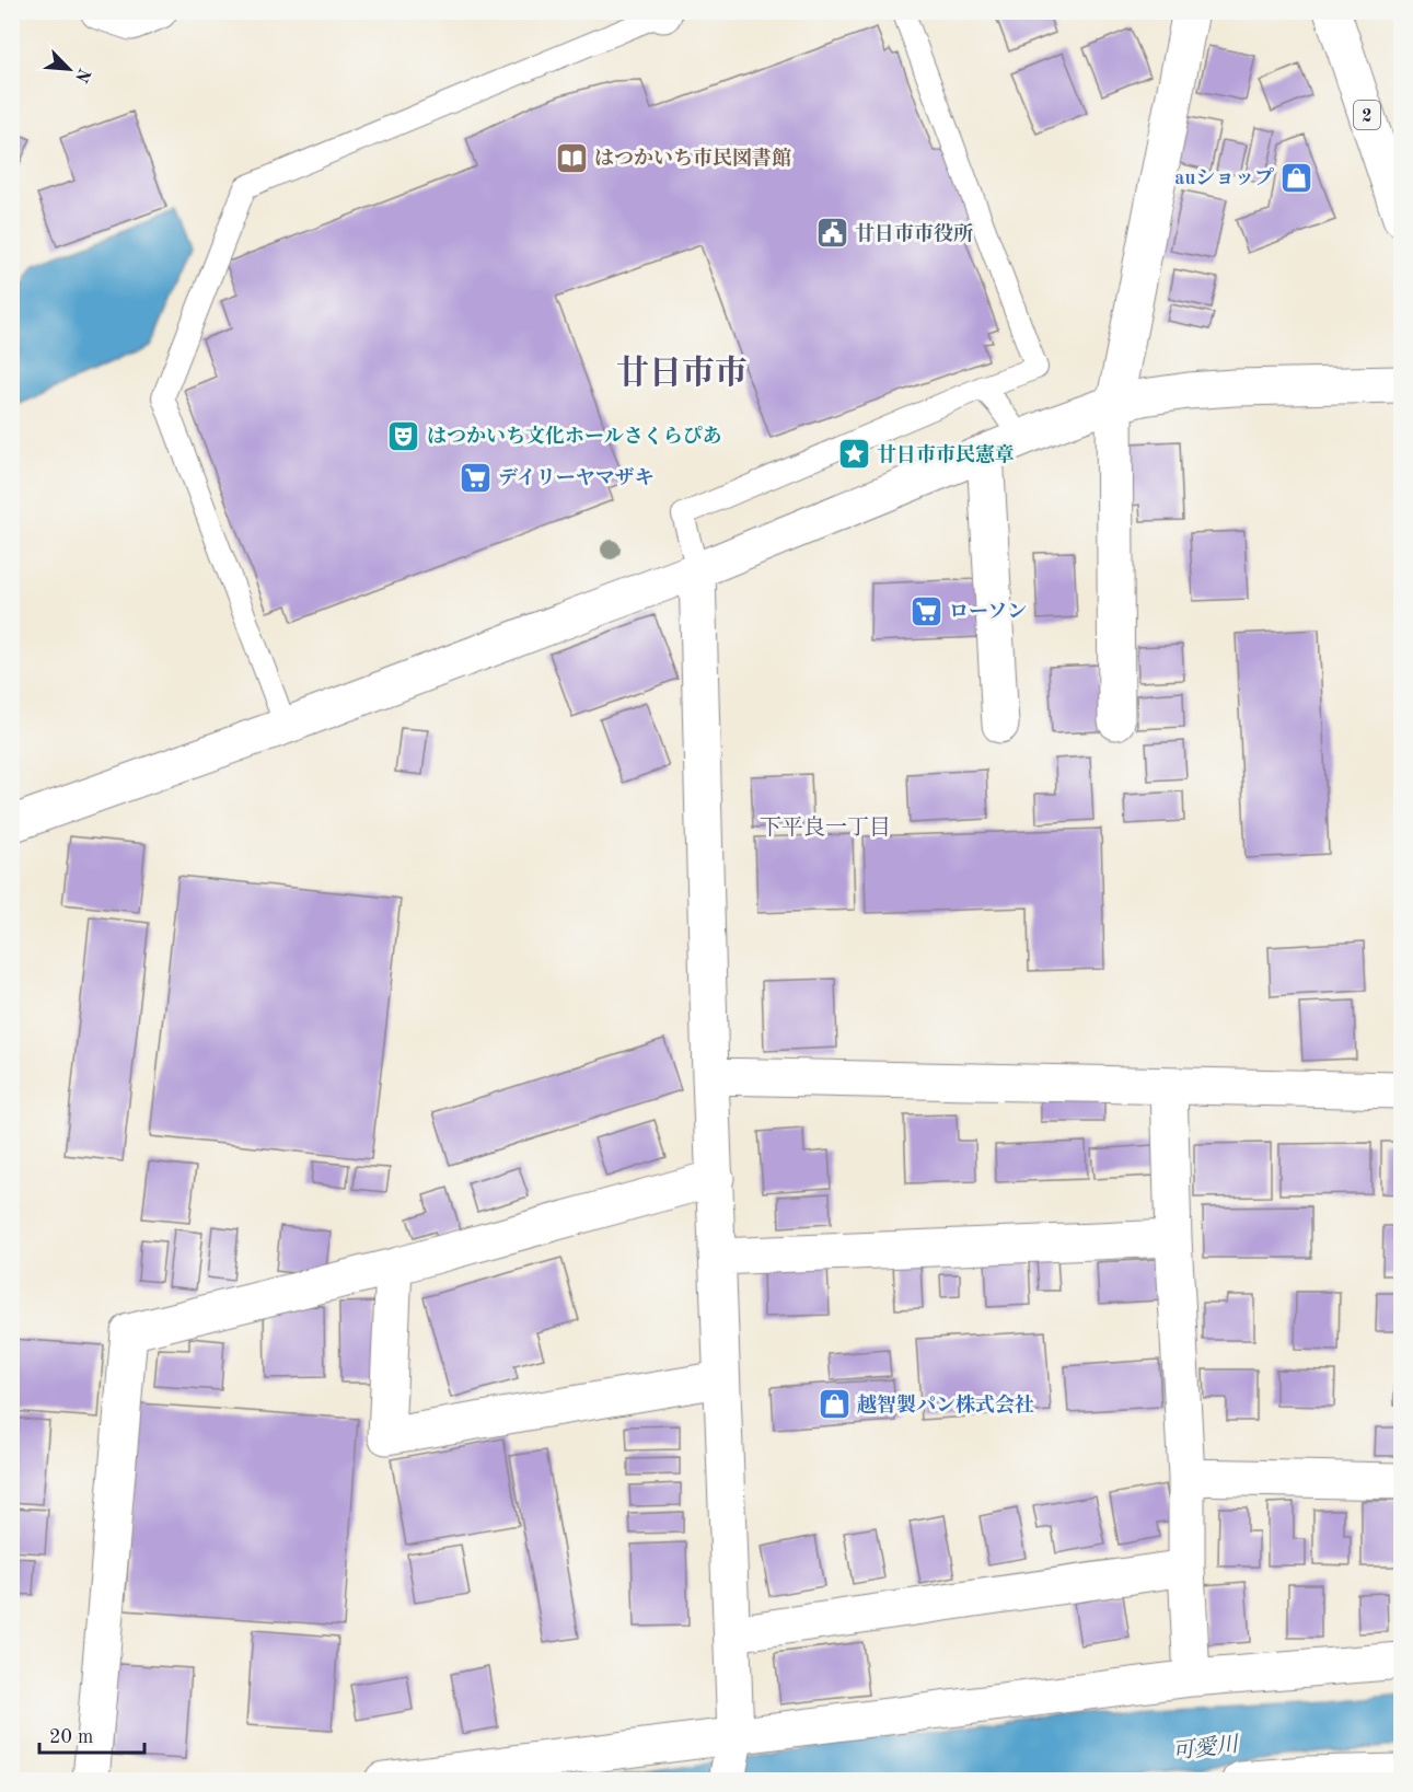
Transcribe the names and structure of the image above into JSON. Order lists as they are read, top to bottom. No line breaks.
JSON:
{"streets":{"main road":["2"]},"districts":["廿日市市","下平良一丁目"],"water":["可愛川"],"places":{"library":["はつかいち市民図書館"],"shop":["auショップ","越智製パン株式会社"],"public building":["廿日市市役所"],"theatre":["はつかいち文化ホールさくらぴあ"],"place":["廿日市市民憲章"],"supermarket":["デイリーヤマザキ","ローソン"]},"scale_bar":"20 m","north":"bottom right"}
